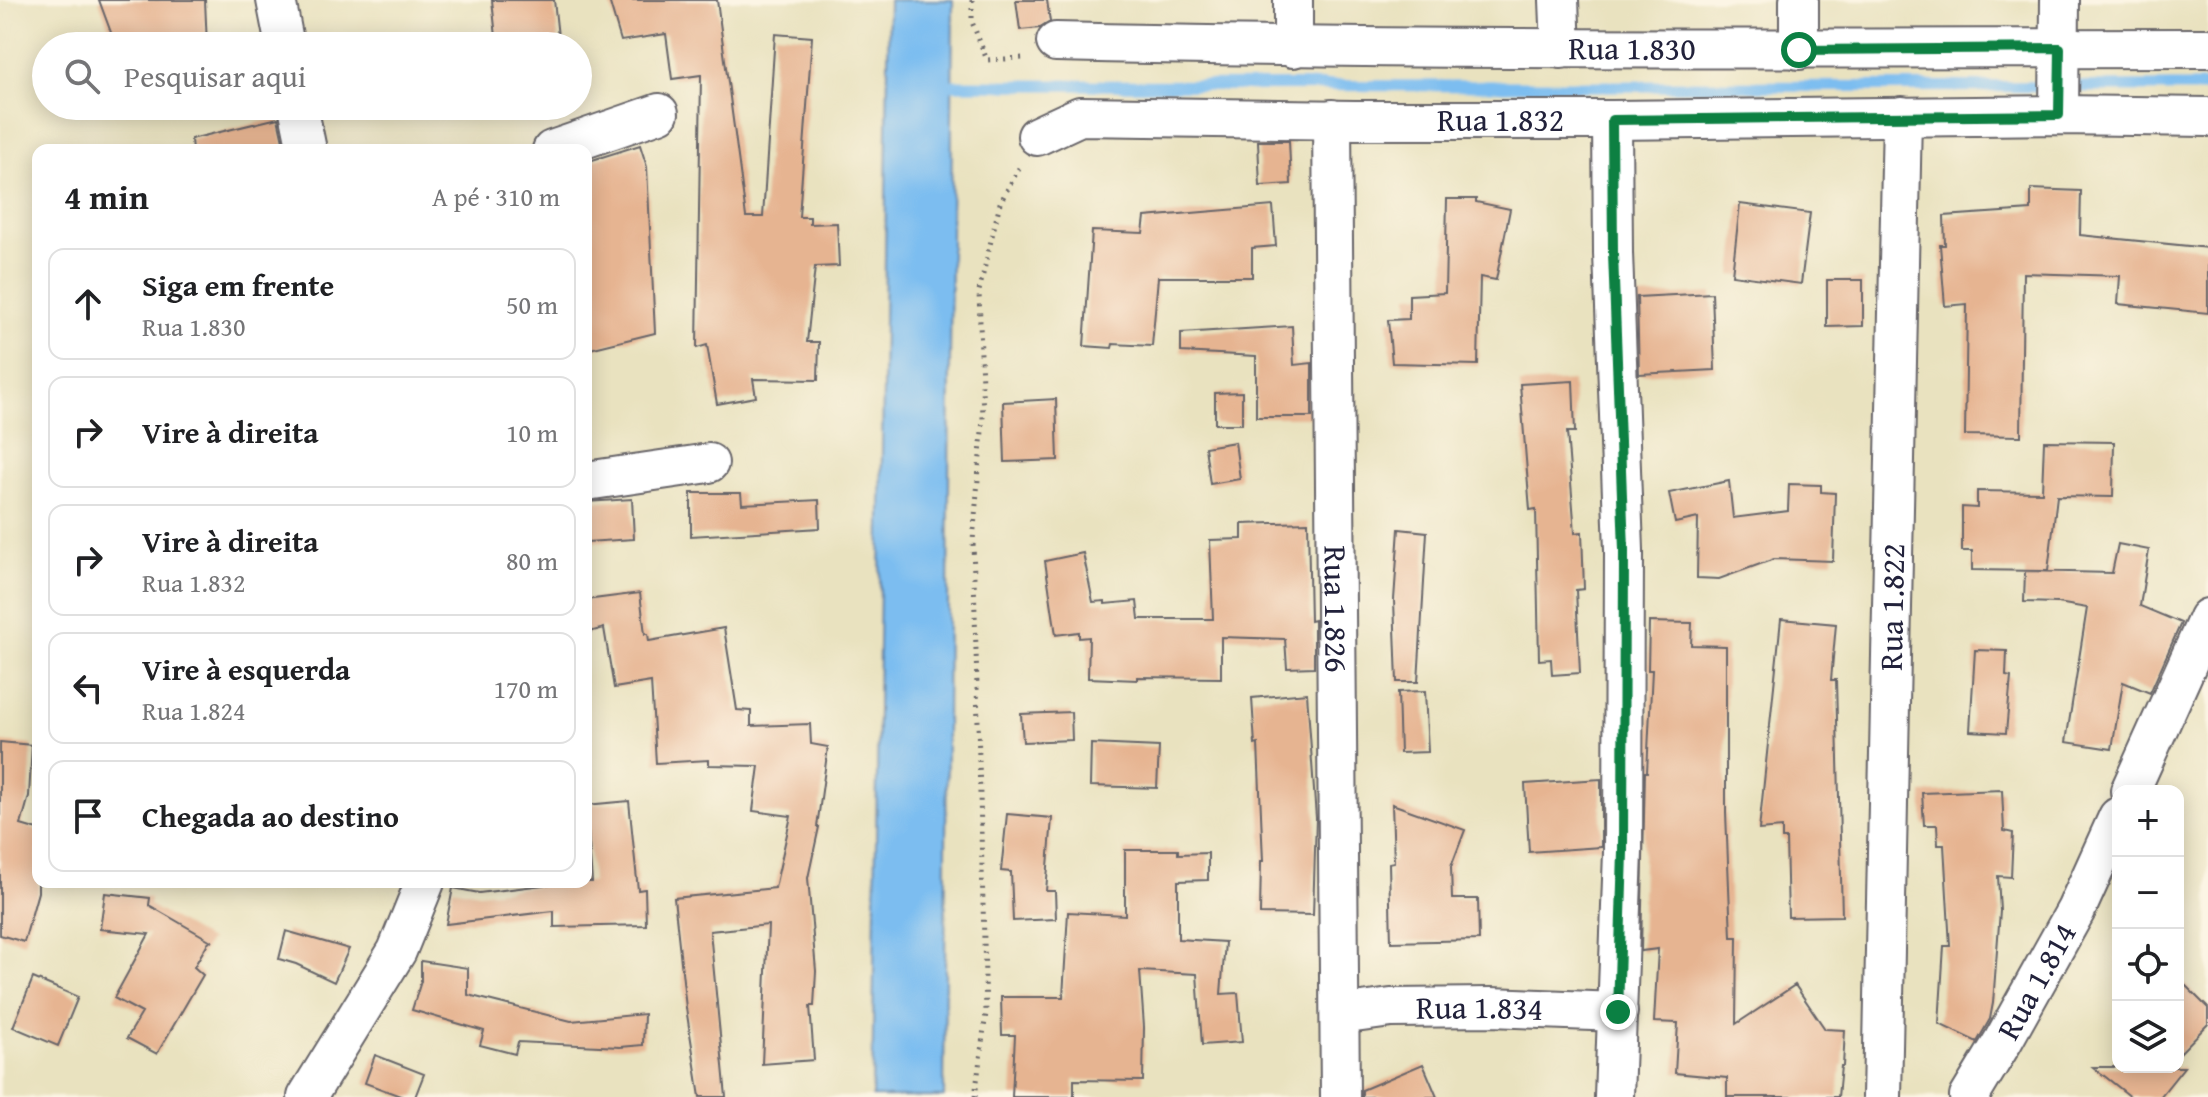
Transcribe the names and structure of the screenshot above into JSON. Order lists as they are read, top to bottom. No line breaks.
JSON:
{"streets":{"street":["Rua 1.830","Rua 1.832","Rua 1.822","Rua 1.826","Rua 1.814","Rua 1.834"]},"crossings":[["Rua 1.832","Rua 1.822"],["Rua 1.832","Rua 1.826"],["Rua 1.826","Rua 1.834"]],"page":{"search":"Pesquisar aqui","heading":["4 min","A pé · 310 m"],"list":[["Siga em frente","Rua 1.830","50 m"],["Vire à direita","10 m"],["Vire à direita","Rua 1.832","80 m"],["Vire à esquerda","Rua 1.824","170 m"],"Chegada ao destino"],"map_buttons":["+","−"]}}
